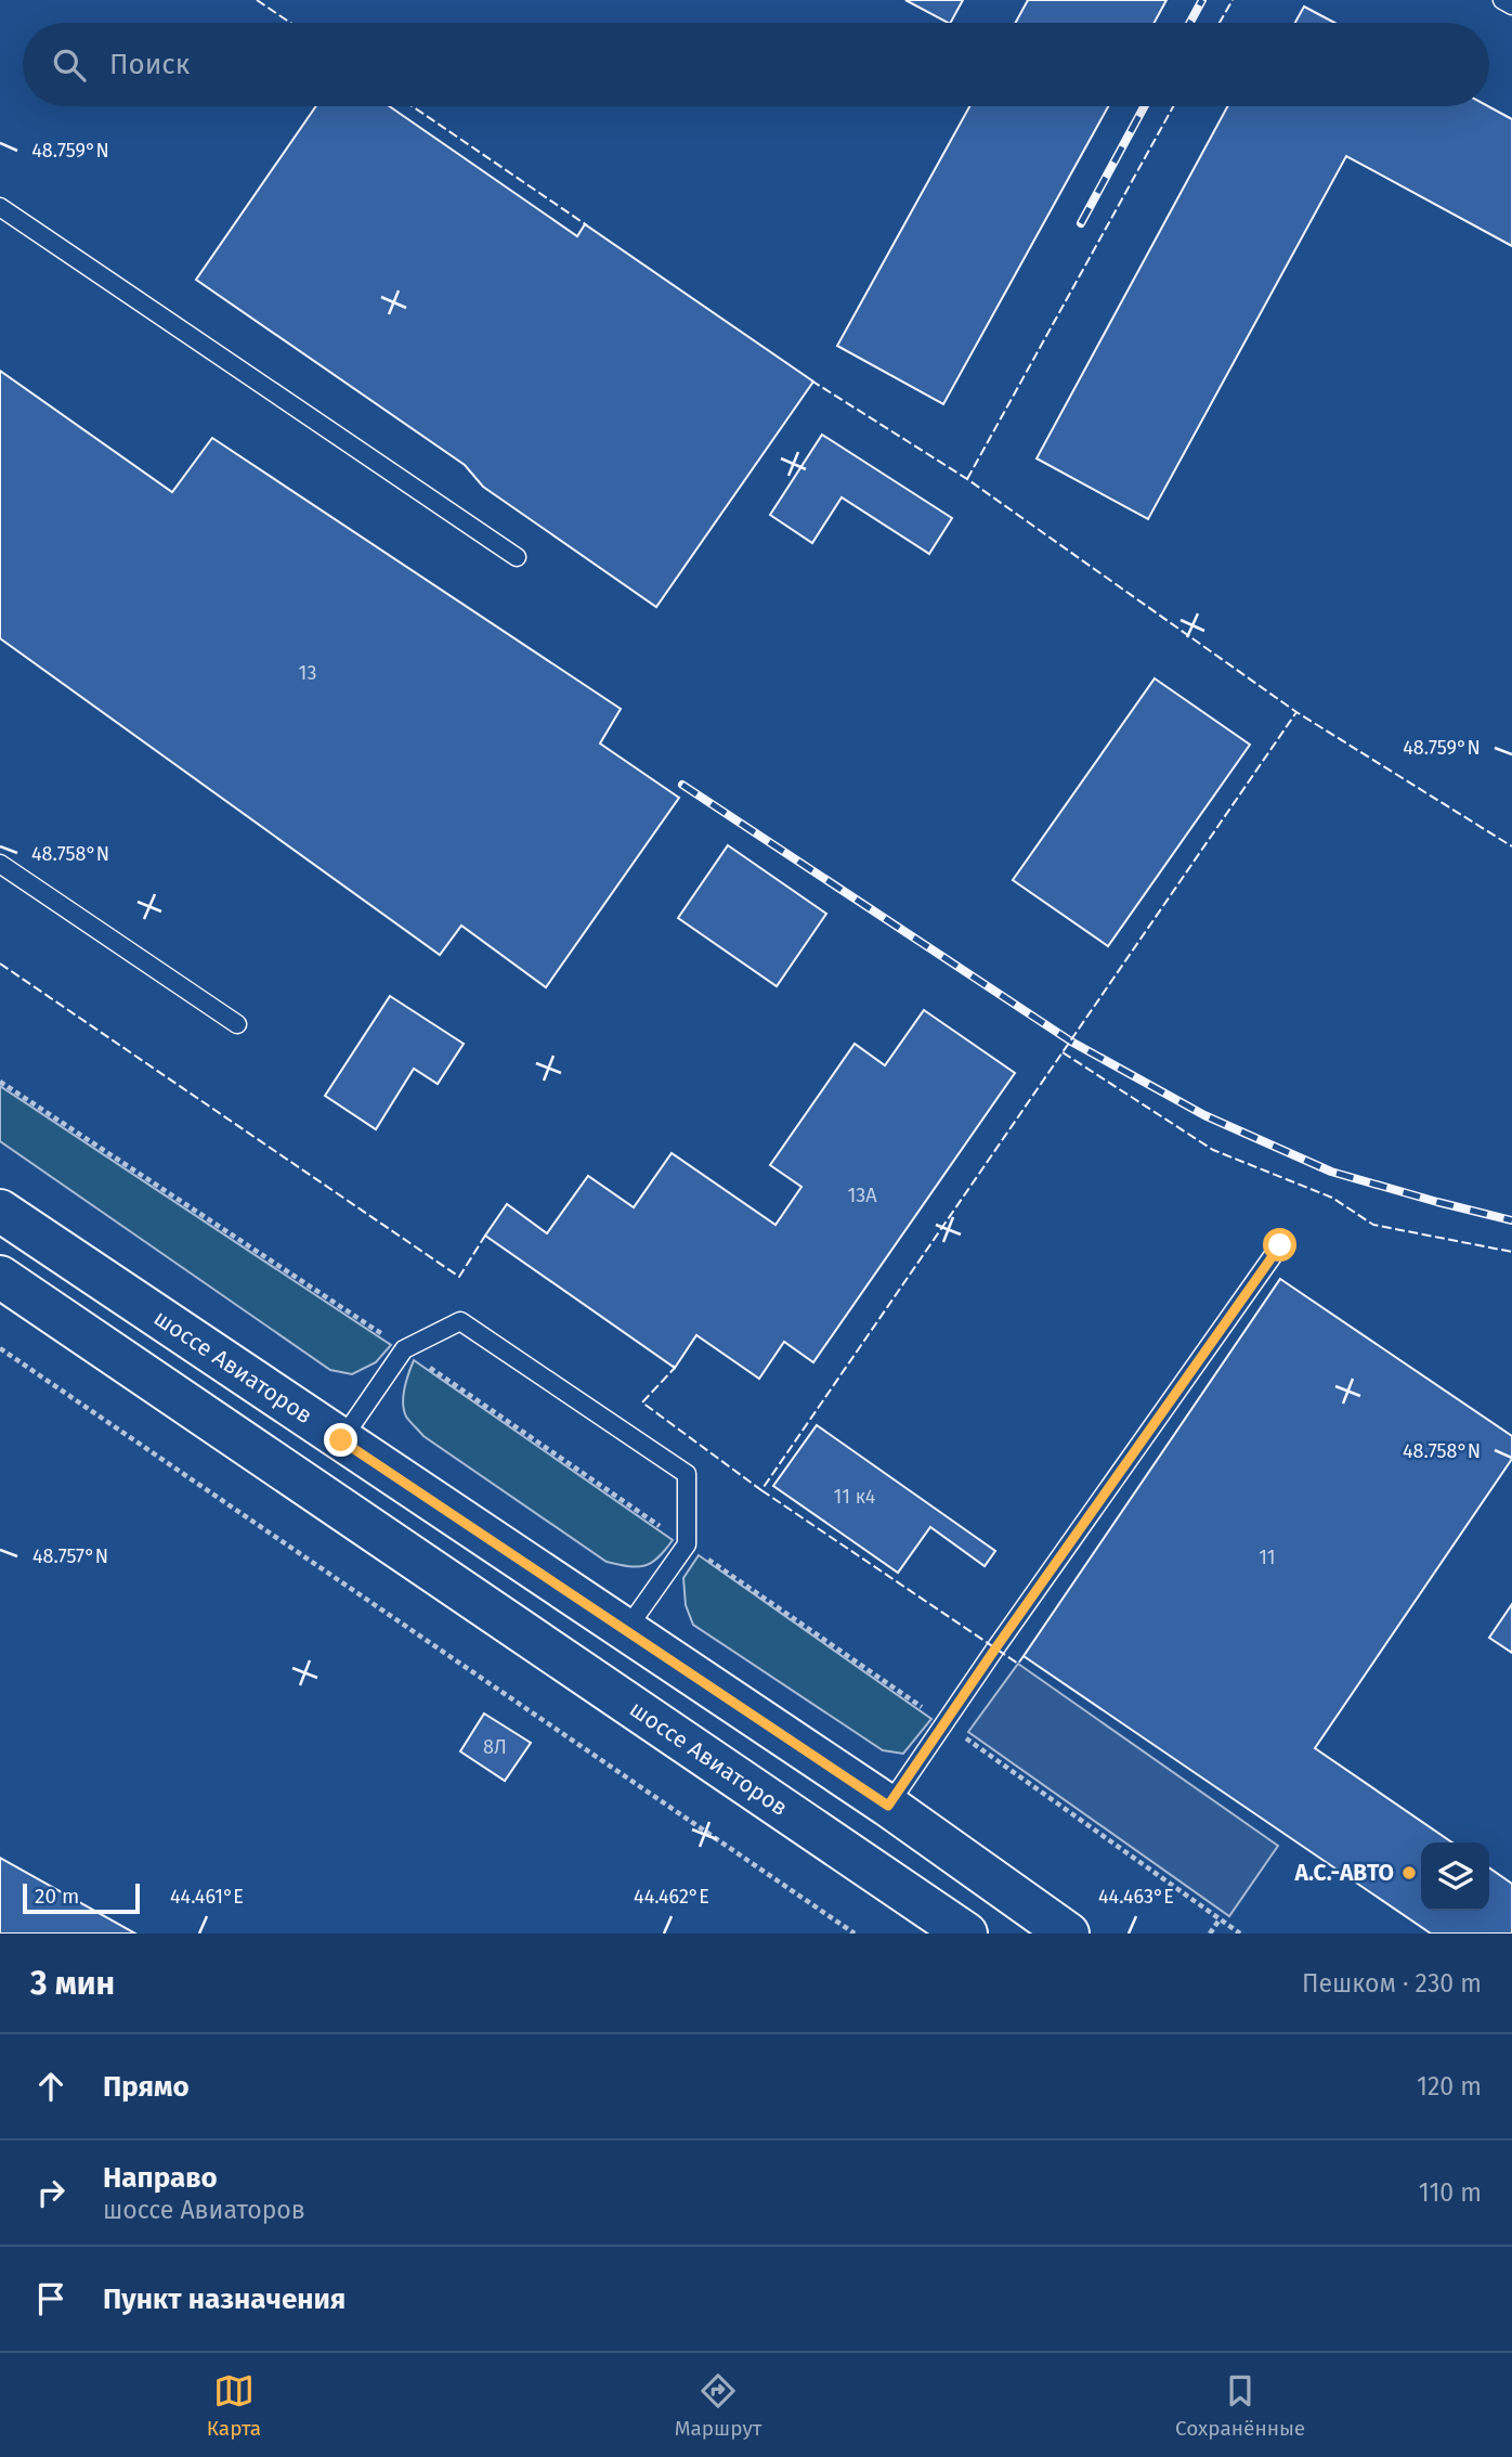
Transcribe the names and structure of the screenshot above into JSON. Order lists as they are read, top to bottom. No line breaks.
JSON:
{"streets":{"main road":["шоссе Авиаторов"]},"places":["А.С.-АВТО"],"house_numbers":["13","13А","11 к4","11","8Л"],"scale_bar":"20 m","page":{"search":"Поиск","scale":"20 m","heading":["3 мин","Пешком · 230 m"],"list":[["Прямо","120 m"],["Направо","шоссе Авиаторов","110 m"],"Пункт назначения"],"nav":["Карта","Маршрут","Сохранённые"]},"coordinates":["48.759°N","48.758°N","48.757°N","44.461°E","44.462°E","44.463°E"]}
